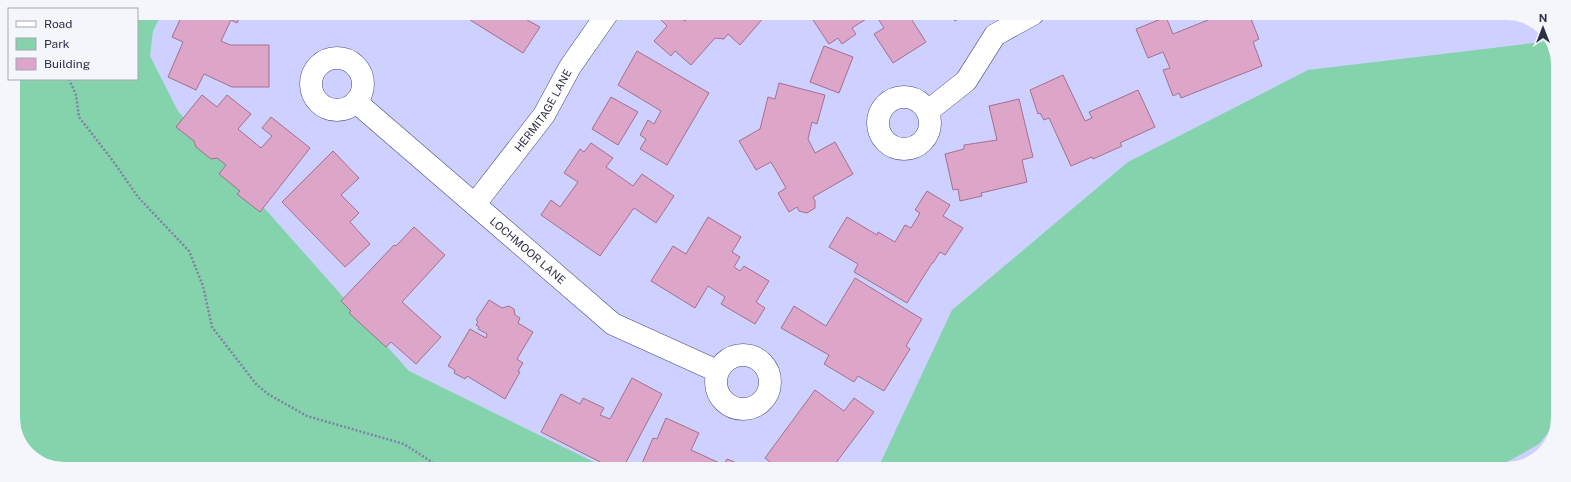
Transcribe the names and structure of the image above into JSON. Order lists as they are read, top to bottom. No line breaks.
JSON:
{"streets":{"street":["HERMITAGE LANE","LOCHMOOR LANE"]},"crossings":[["HERMITAGE LANE","LOCHMOOR LANE"]],"legend":["Road","Park","Building"],"north":"top"}
